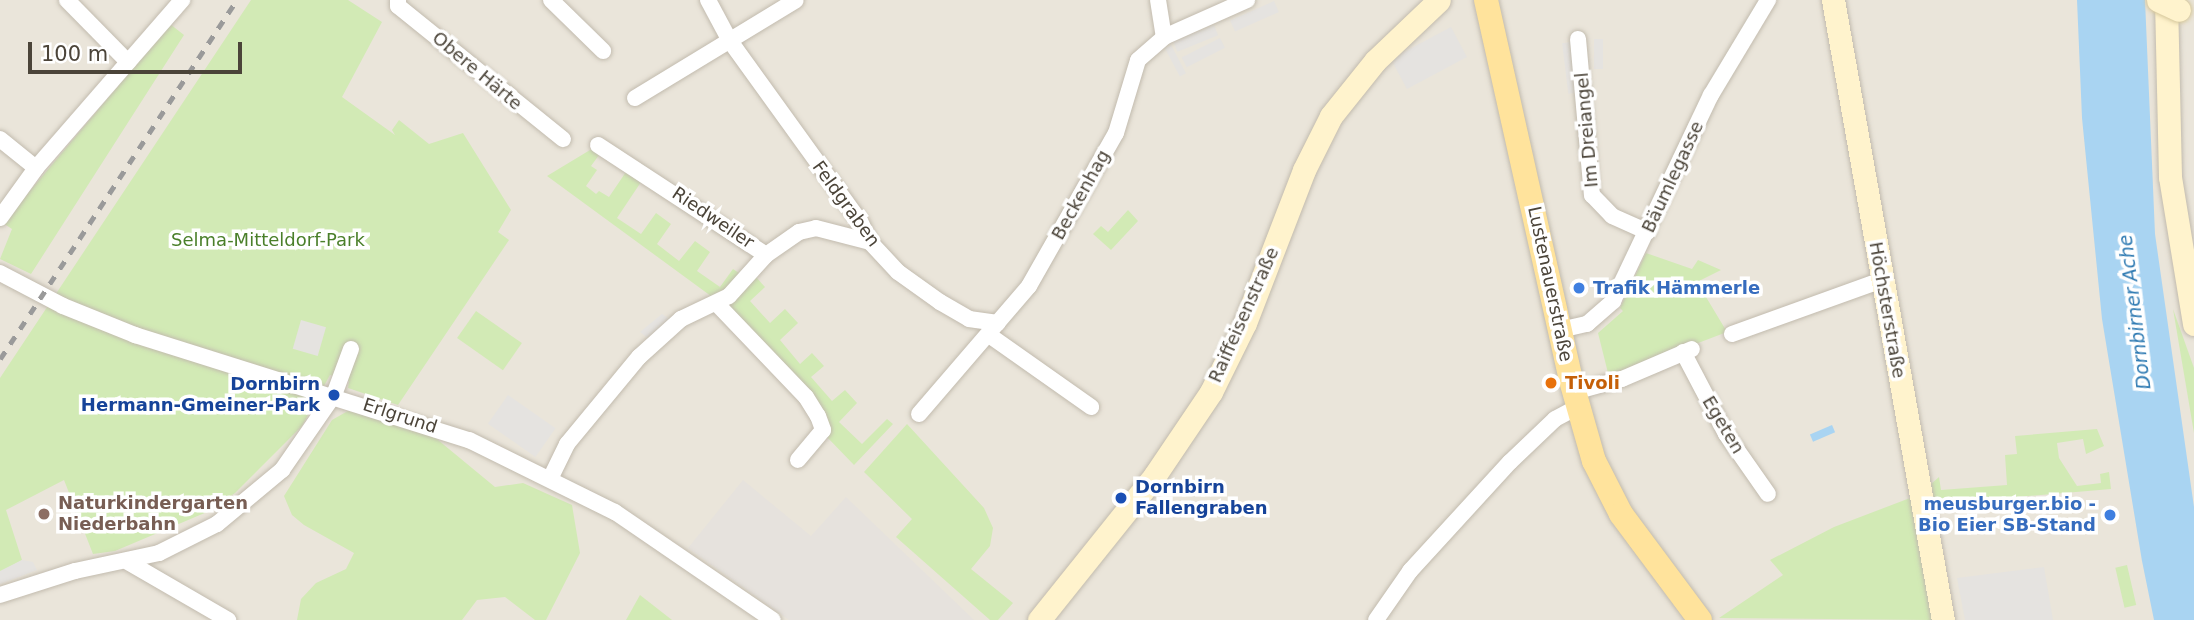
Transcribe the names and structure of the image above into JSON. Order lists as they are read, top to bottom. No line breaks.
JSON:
{"streets":{"main road":["Lustenauerstraße"],"street":["Obere Härte","Im Dreiangel","Bäumlegasse","Beckenhag","Feldgraben","Riedweiler","Höchsterstraße","Raiffeisenstraße","Erlgrund","Egeten"]},"crossings":[["Im Dreiangel","Bäumlegasse"],["Bäumlegasse","Lustenauerstraße"],["Beckenhag","Feldgraben"],["Feldgraben","Riedweiler"],["Lustenauerstraße","Egeten"]],"water":["Dornbirner Ache"],"parks":["Selma-Mitteldorf-Park"],"places":["Trafik Hämmerle","Tivoli","Dornbirn Hermann-Gmeiner-Park","Dornbirn Fallengraben","Naturkindergarten Niederbahn","meusburger.bio - Bio Eier SB-Stand"],"scale_bar":"100 m"}
